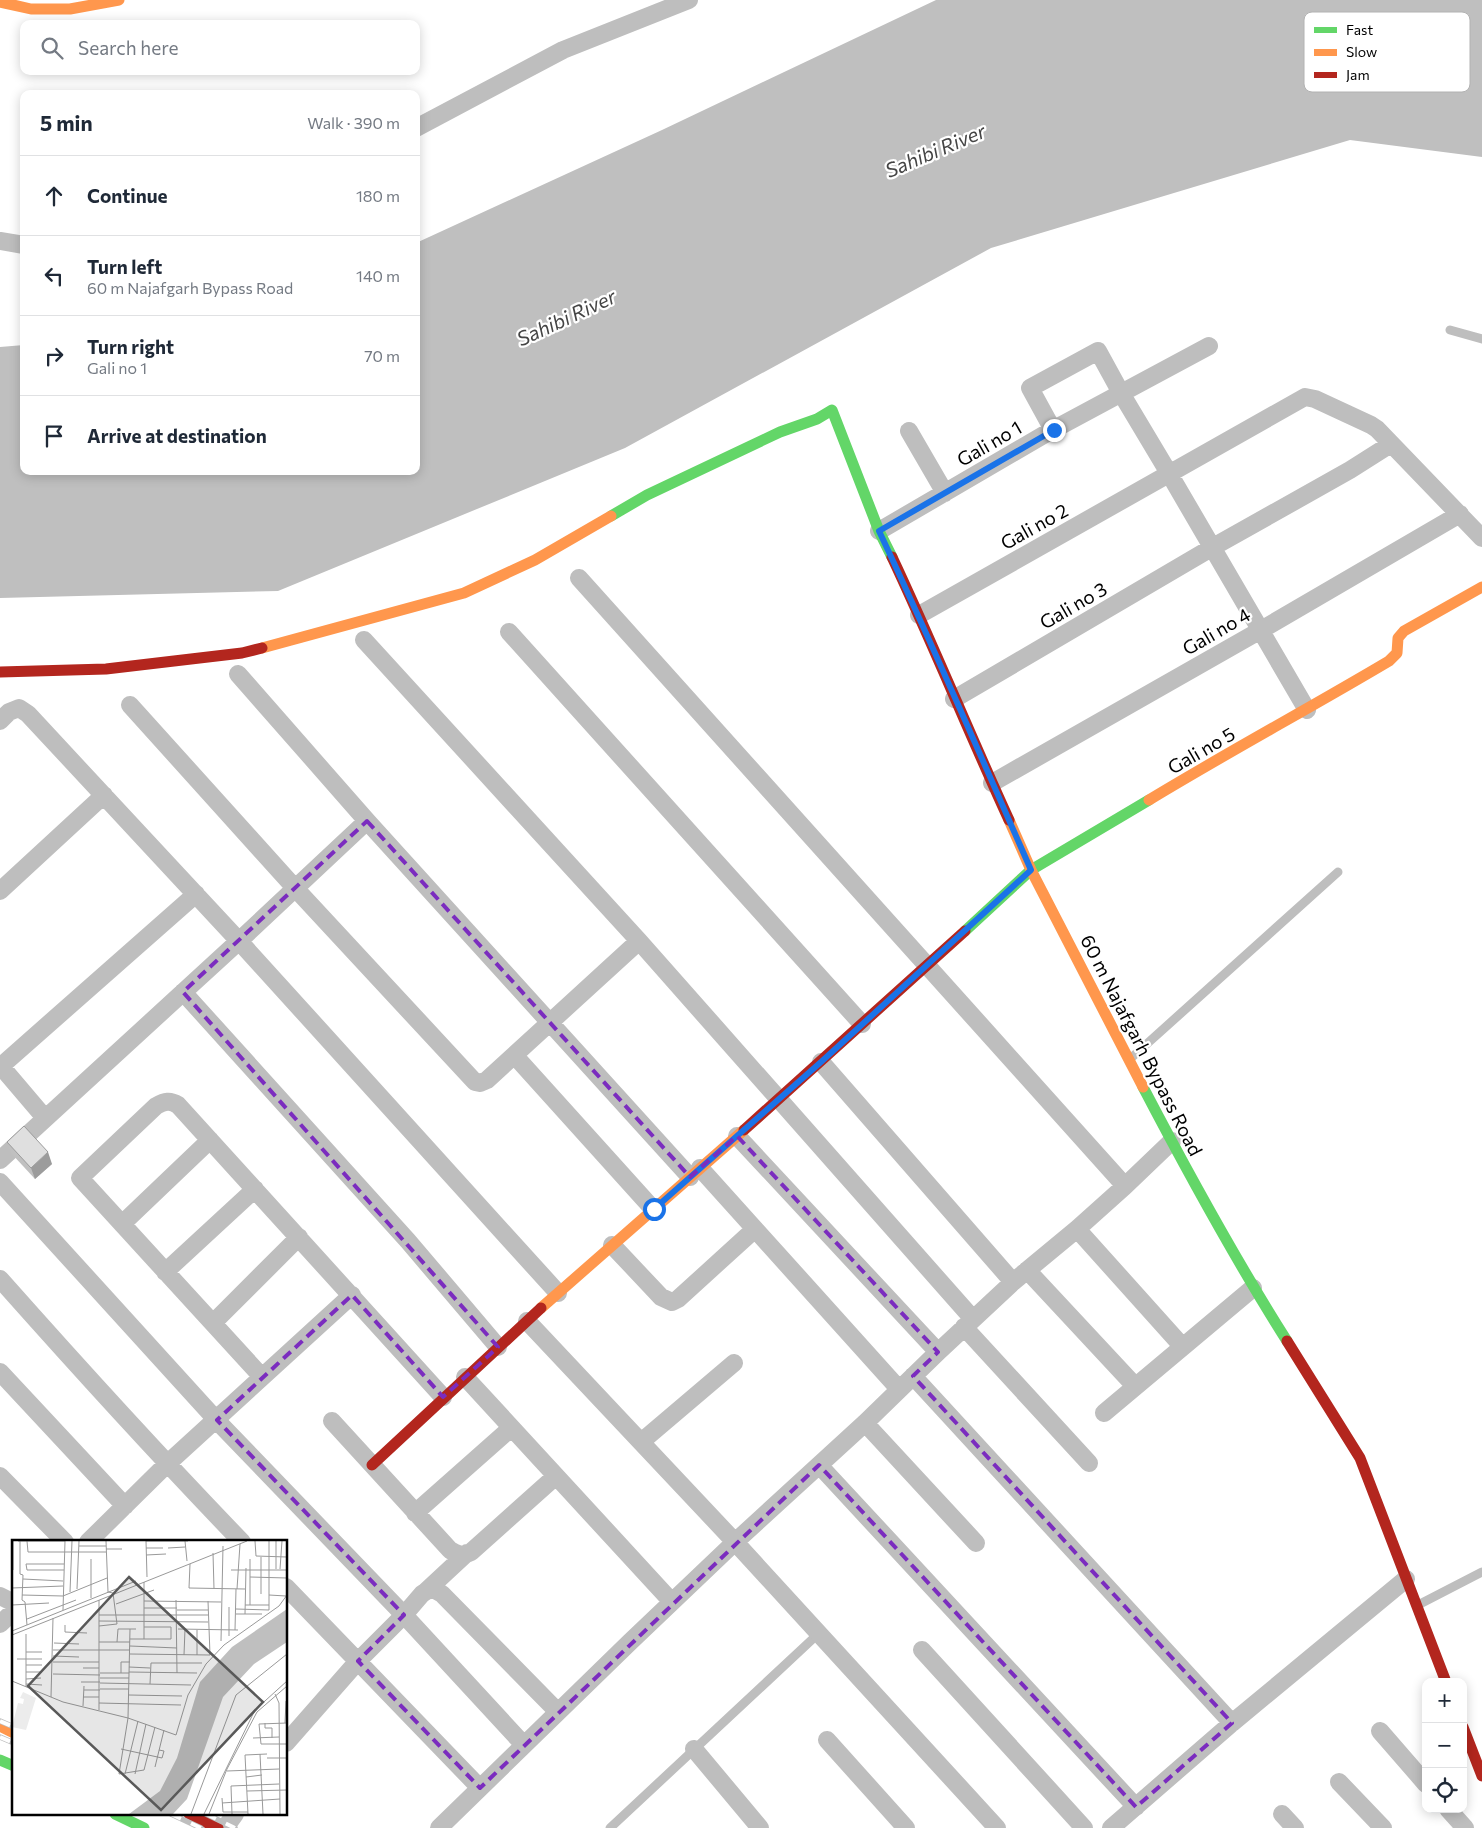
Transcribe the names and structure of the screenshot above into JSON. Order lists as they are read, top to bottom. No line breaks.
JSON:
{"streets":{"street":["Gali no 1","Gali no 2","Gali no 3","Gali no 4","Gali no 5","60 m Najafgarh Bypass Road"]},"crossings":[["Gali no 1","60 m Najafgarh Bypass Road"],["Gali no 2","Gali no 3"],["Gali no 2","60 m Najafgarh Bypass Road"],["Gali no 3","60 m Najafgarh Bypass Road"],["Gali no 4","60 m Najafgarh Bypass Road"],["Gali no 5","60 m Najafgarh Bypass Road"]],"water":["Sahibi River"],"legend":["Fast","Slow","Jam"],"page":{"search":"Search here","heading":["5 min","Walk · 390 m"],"list":[["Continue","180 m"],["Turn left","60 m Najafgarh Bypass Road","140 m"],["Turn right","Gali no 1","70 m"],"Arrive at destination"],"map_buttons":["+","−"]}}
